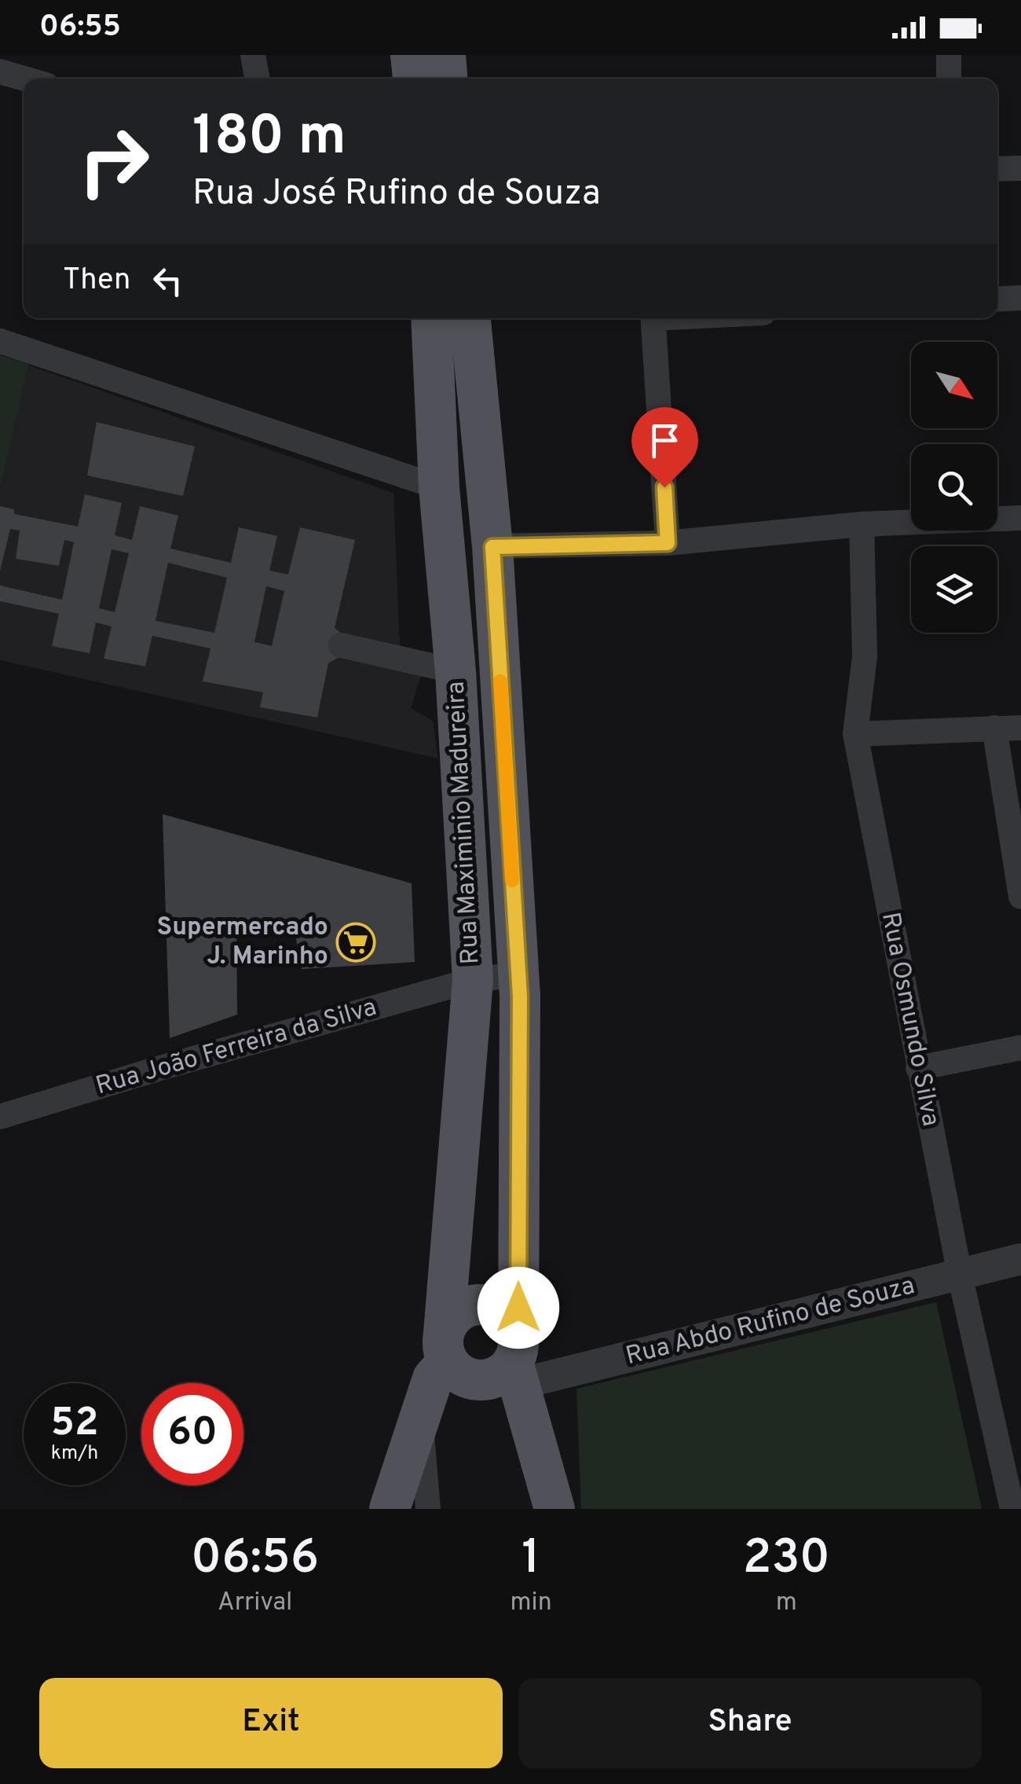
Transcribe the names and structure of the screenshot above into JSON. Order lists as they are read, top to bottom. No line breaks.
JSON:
{"streets":{"main road":["Rua Maximinio Madureira"],"street":["Rua Osmundo Silva","Rua João Ferreira da Silva","Rua Abdo Rufino de Souza"]},"crossings":[["Rua Maximinio Madureira","Rua João Ferreira da Silva"],["Rua Maximinio Madureira","Rua Abdo Rufino de Souza"],["Rua Osmundo Silva","Rua Abdo Rufino de Souza"]],"places":{"supermarket":["Supermercado J. Marinho"]},"north":"bottom right","page":{"status":"06:55","turn":["180 m","Rua José Rufino de Souza"],"then":"Then","speed":"52 km/h","limit":"60","eta":["06:56","Arrival","1","min","230","m"],"buttons":["Exit","Share"]}}
